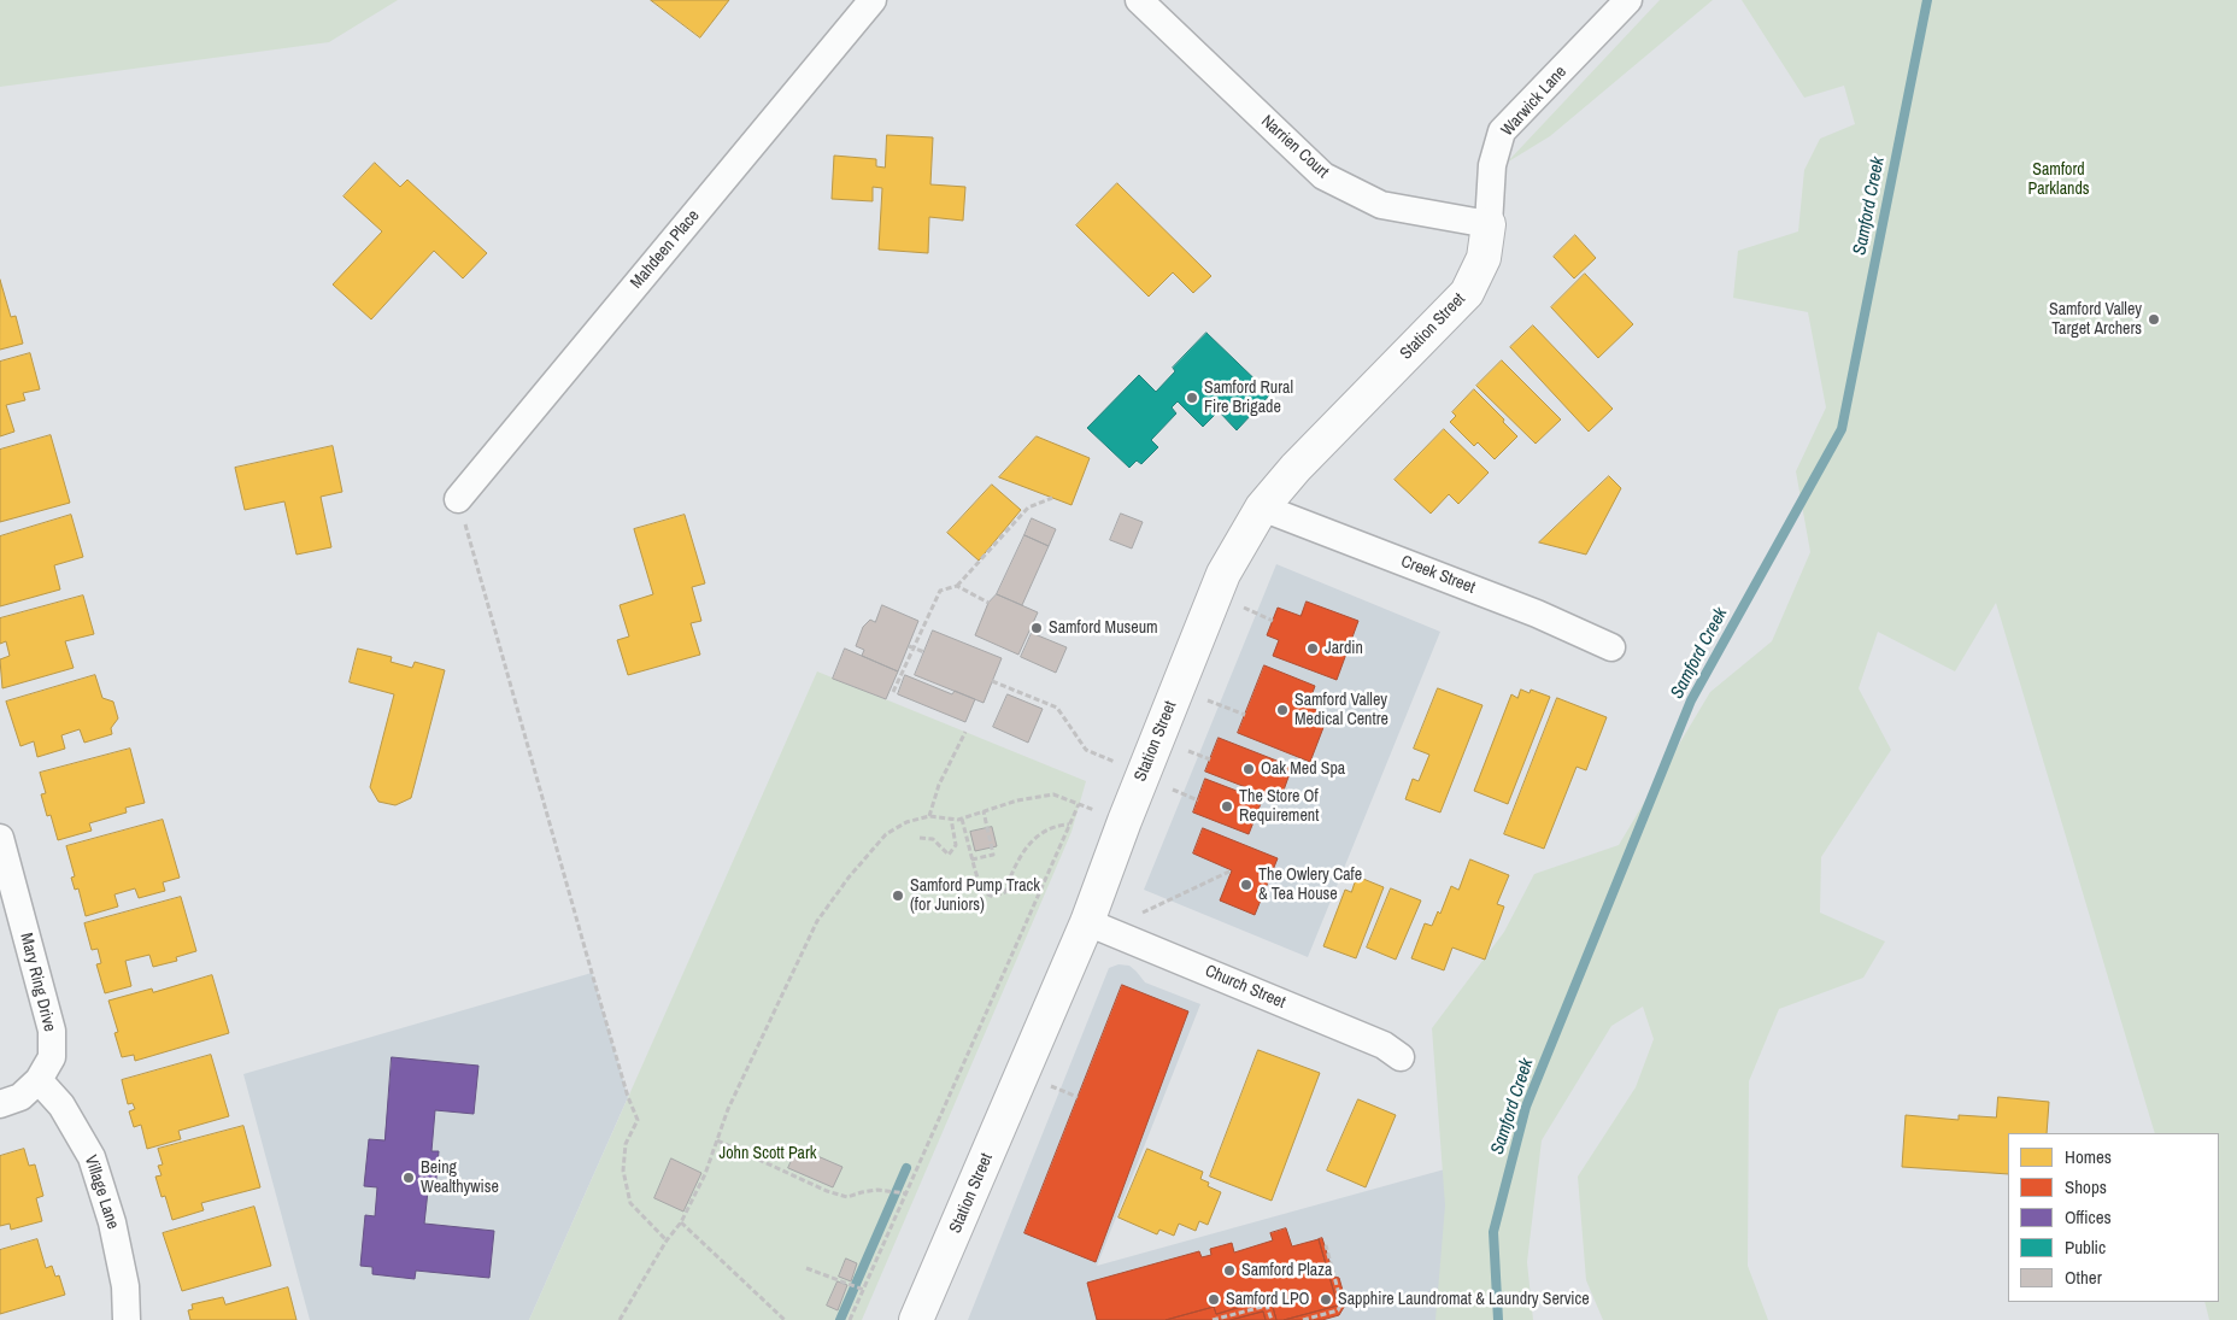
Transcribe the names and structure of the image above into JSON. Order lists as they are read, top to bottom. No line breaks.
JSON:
{"streets":{"street":["Warwick Lane","Narrien Court","Mahdeen Place","Station Street","Creek Street","Mary Ring Drive","Church Street","Village Lane"]},"crossings":[["Warwick Lane","Narrien Court"],["Warwick Lane","Station Street"],["Narrien Court","Station Street"],["Station Street","Creek Street"],["Station Street","Church Street"],["Mary Ring Drive","Village Lane"]],"water":["Samford Creek"],"parks":["Samford Parklands","John Scott Park"],"places":["Samford Valley Target Archers","Samford Rural Fire Brigade","Samford Museum","Jardin","Samford Valley Medical Centre","Oak Med Spa","The Store Of Requirement","The Owlery Cafe & Tea House","Samford Pump Track (for Juniors)","Being Wealthywise","Samford Plaza","Samford LPO","Sapphire Laundromat & Laundry Service"],"legend":["Homes","Shops","Offices","Public","Other"]}
